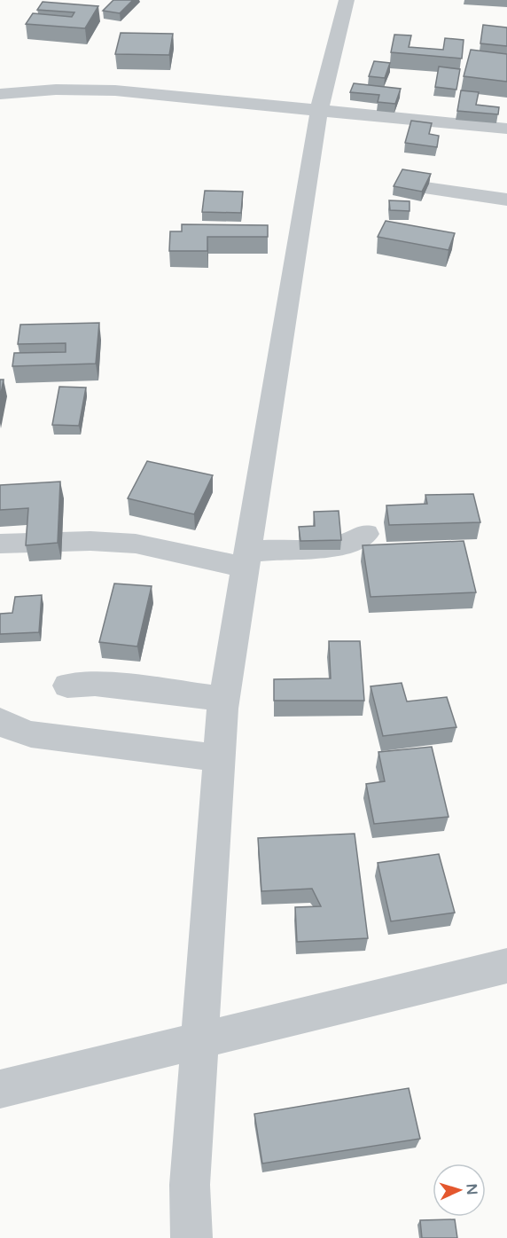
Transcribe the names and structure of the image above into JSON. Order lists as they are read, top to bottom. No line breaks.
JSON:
{"north":"right"}
